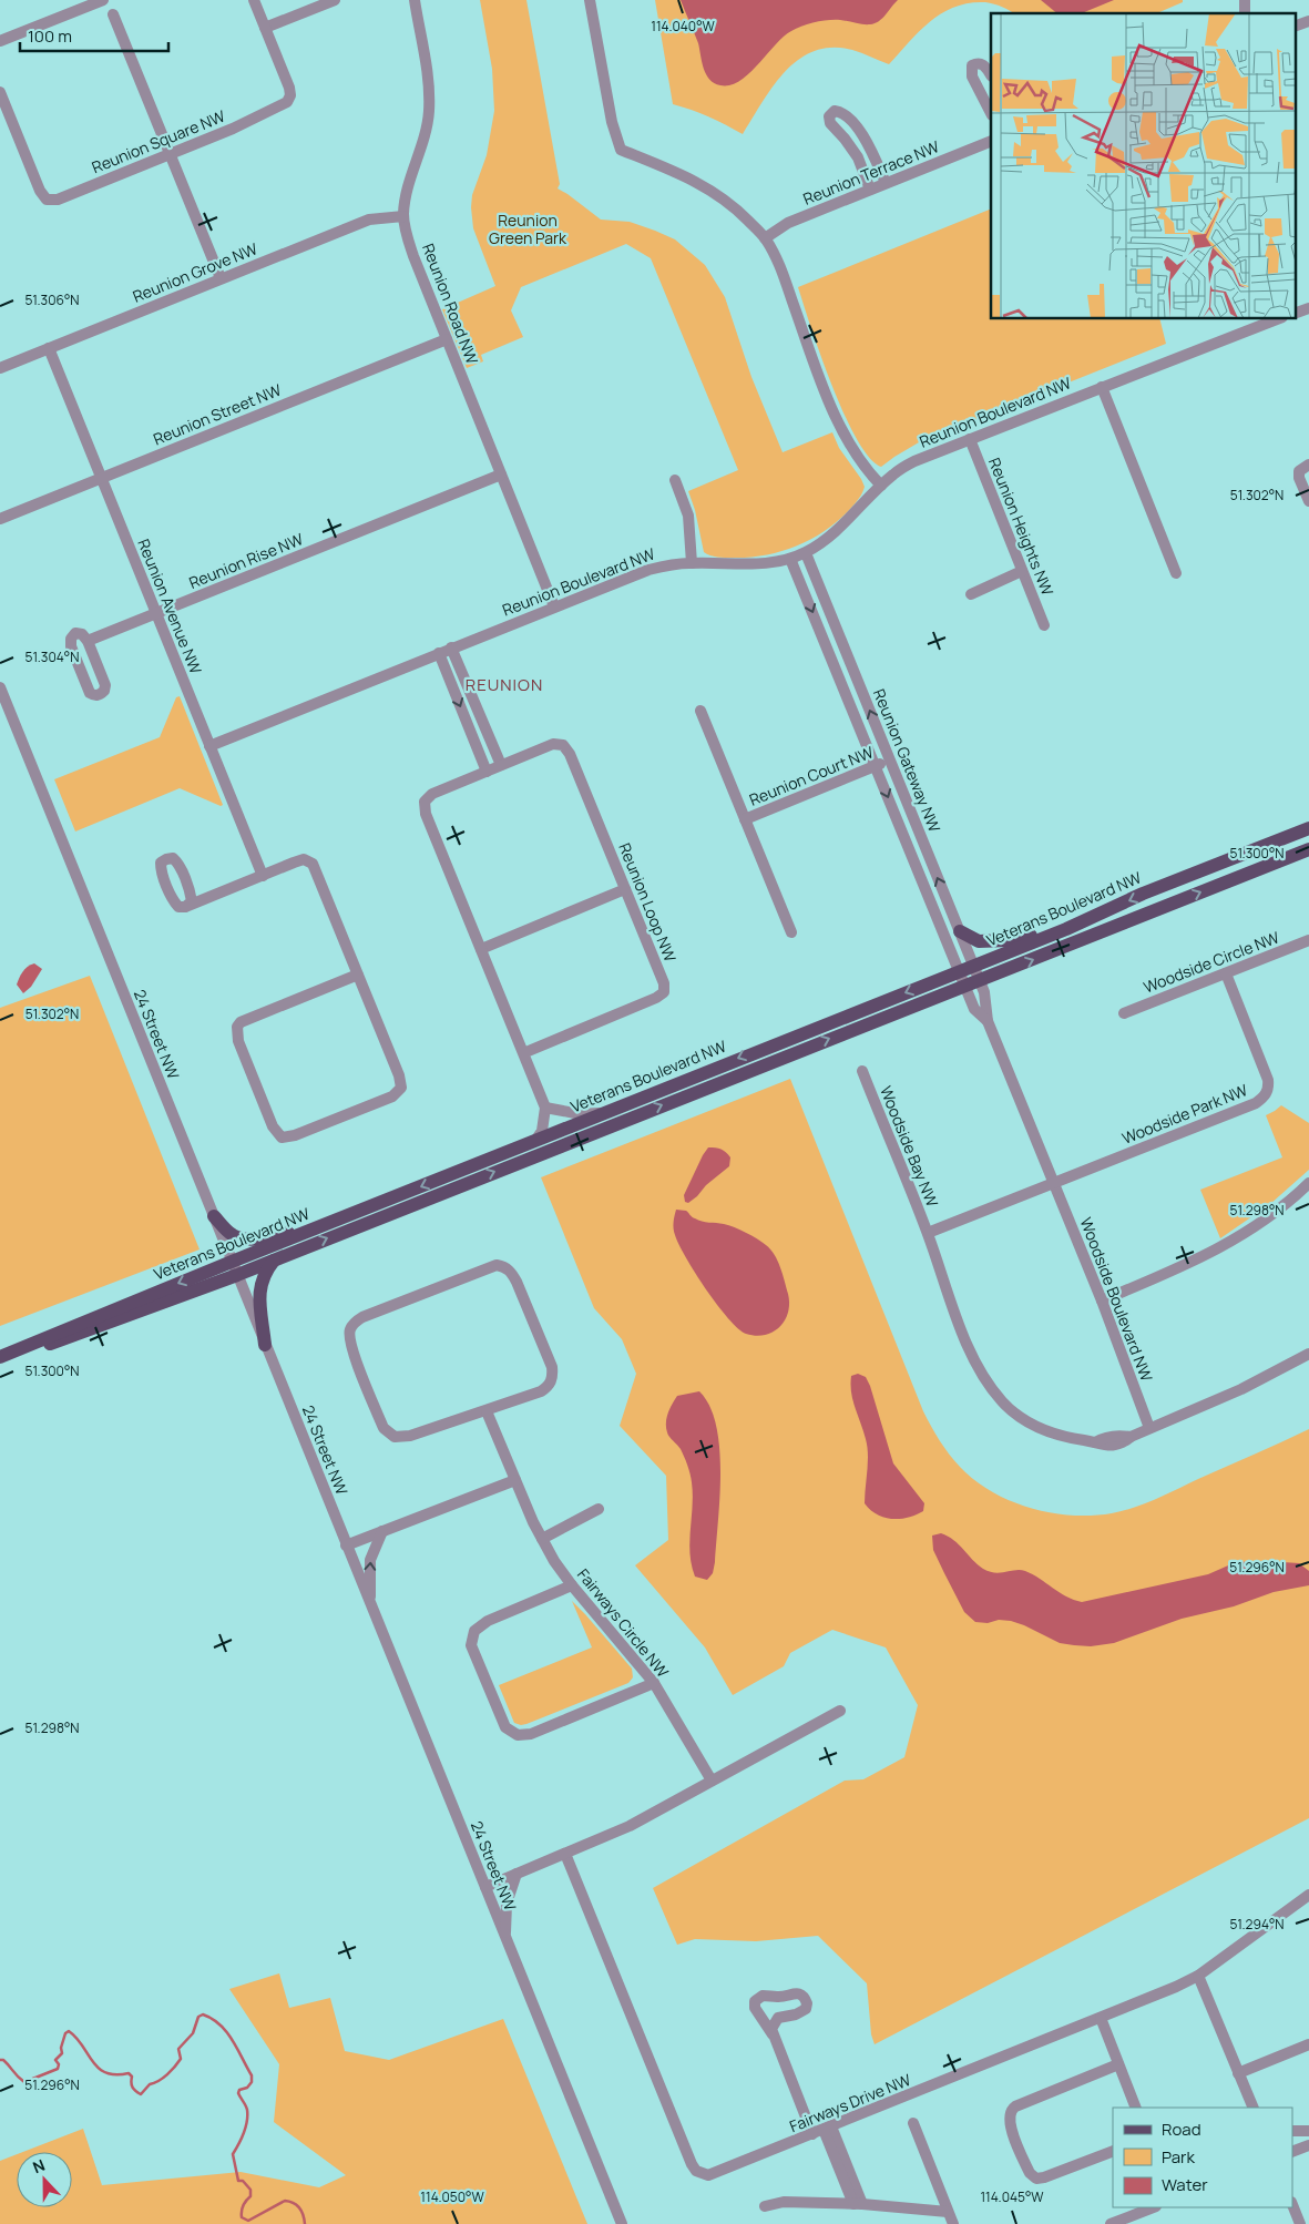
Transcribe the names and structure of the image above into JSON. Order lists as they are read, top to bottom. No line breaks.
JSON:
{"streets":{"main road":["Veterans Boulevard NW"],"street":["Reunion Square NW","Reunion Terrace NW","Reunion Grove NW","Reunion Road NW","Reunion Boulevard NW","Reunion Street NW","Reunion Heights NW","Reunion Rise NW","Reunion Avenue NW","Reunion Gateway NW","Reunion Court NW","Reunion Loop NW","Woodside Circle NW","24 Street NW","Woodside Park NW","Woodside Bay NW","Woodside Boulevard NW","Fairways Circle NW","Fairways Drive NW"]},"crossings":[["Reunion Grove NW","Reunion Road NW"],["Reunion Grove NW","Reunion Avenue NW"],["Reunion Road NW","Reunion Boulevard NW"],["Reunion Road NW","Reunion Street NW"],["Reunion Road NW","Reunion Rise NW"],["Reunion Boulevard NW","Reunion Heights NW"],["Reunion Boulevard NW","Reunion Avenue NW"],["Reunion Boulevard NW","Reunion Gateway NW"],["Reunion Street NW","Reunion Avenue NW"],["Reunion Rise NW","Reunion Avenue NW"],["Reunion Gateway NW","Reunion Court NW"],["Reunion Gateway NW","Veterans Boulevard NW"],["Reunion Gateway NW","Woodside Boulevard NW"],["Veterans Boulevard NW","24 Street NW"],["Veterans Boulevard NW","Woodside Boulevard NW"],["Woodside Circle NW","Woodside Park NW"],["Woodside Park NW","Woodside Boulevard NW"],["Woodside Bay NW","Woodside Boulevard NW"]],"districts":["REUNION"],"parks":["Reunion Green Park"],"legend":["Road","Park","Water"],"scale_bar":"100 m","north":"top","coordinates":["114.040°W","51.306°N","51.302°N","51.304°N","51.300°N","51.298°N","51.296°N","51.294°N","114.050°W","114.045°W"]}
